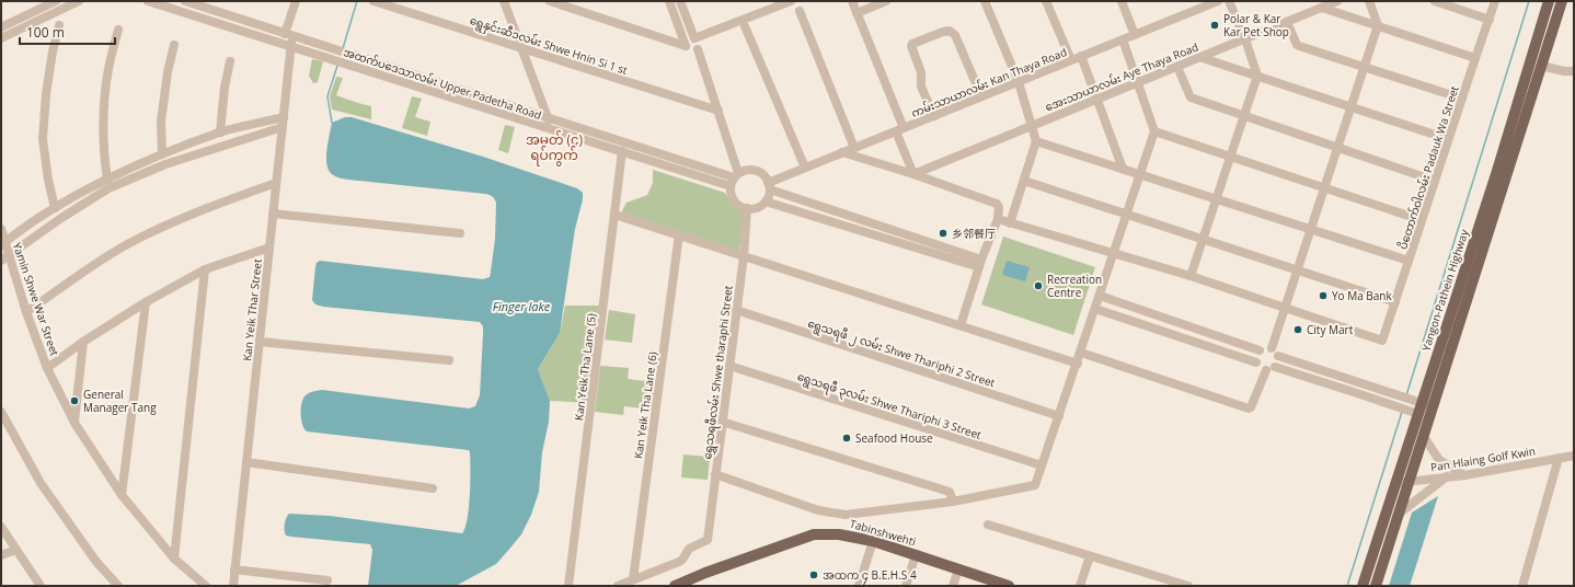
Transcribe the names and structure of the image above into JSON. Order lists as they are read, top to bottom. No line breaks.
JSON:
{"streets":{"main road":["Yangon-Pathein Highway","Tabinshwehti"],"street":["ရွေနှင်းဆီ၁လမ်း Shwe Hnin Si 1 st","အေးသာယာလမ်း Aye Thaya Road","ကမ်းသာယာလမ်း Kan Thaya Road","အထက်ပဒေသာလမ်း Upper Padetha Road","ပိတောက်ဝါလမ်း Padauk Wa Street","Yamin Shwe War Street","Kan Yeik Thar Street","ရွေသရဖီ ၂ လမ်း Shwe Thariphi 2 Street","Kan Yeik Tha Lane (5)","ရွှေသရဖီလမ်း Shwe tharaphi Street","Kan Yeik Tha Lane (6)","ရွေသရဖီ ၃လမ်း Shwe Thariphi 3 Street","Pan Hlaing Golf Kwin"]},"crossings":[["ကမ်းသာယာလမ်း Kan Thaya Road","အထက်ပဒေသာလမ်း Upper Padetha Road"],["ကမ်းသာယာလမ်း Kan Thaya Road","ရွှေသရဖီလမ်း Shwe tharaphi Street"],["အထက်ပဒေသာလမ်း Upper Padetha Road","Kan Yeik Thar Street"],["အထက်ပဒေသာလမ်း Upper Padetha Road","Kan Yeik Tha Lane (5)"],["အထက်ပဒေသာလမ်း Upper Padetha Road","ရွှေသရဖီလမ်း Shwe tharaphi Street"],["Yangon-Pathein Highway","Pan Hlaing Golf Kwin"],["ရွေသရဖီ ၂ လမ်း Shwe Thariphi 2 Street","ရွှေသရဖီလမ်း Shwe tharaphi Street"],["ရွှေသရဖီလမ်း Shwe tharaphi Street","Kan Yeik Tha Lane (6)"],["ရွှေသရဖီလမ်း Shwe tharaphi Street","ရွေသရဖီ ၃လမ်း Shwe Thariphi 3 Street"]],"districts":["အမှတ် (၄) ရပ်ကွက်"],"water":["Finger lake"],"places":["Polar & Kar Kar Pet Shop","乡邻餐厅","Recreation Centre","Yo Ma Bank","City Mart","General Manager Tang","Seafood House","အထက ၄ B.E.H.S 4"],"scale_bar":"100 m"}
